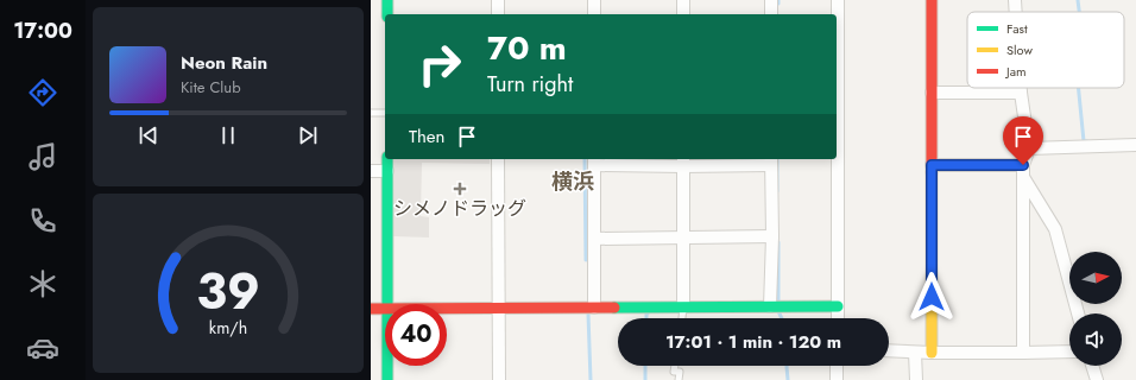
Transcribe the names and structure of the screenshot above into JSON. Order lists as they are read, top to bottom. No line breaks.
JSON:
{"districts":["横浜"],"places":{"health":["シメノドラッグ"]},"legend":["Fast","Slow","Jam"],"north":"right","page":{"tabs":"17:00","turn":["70 m","Turn right"],"song":["Neon Rain","Kite Club"],"then":"Then","limit":"40","trip":"17:01 · 1 min · 120 m","gauge":["39","km/h"]}}
